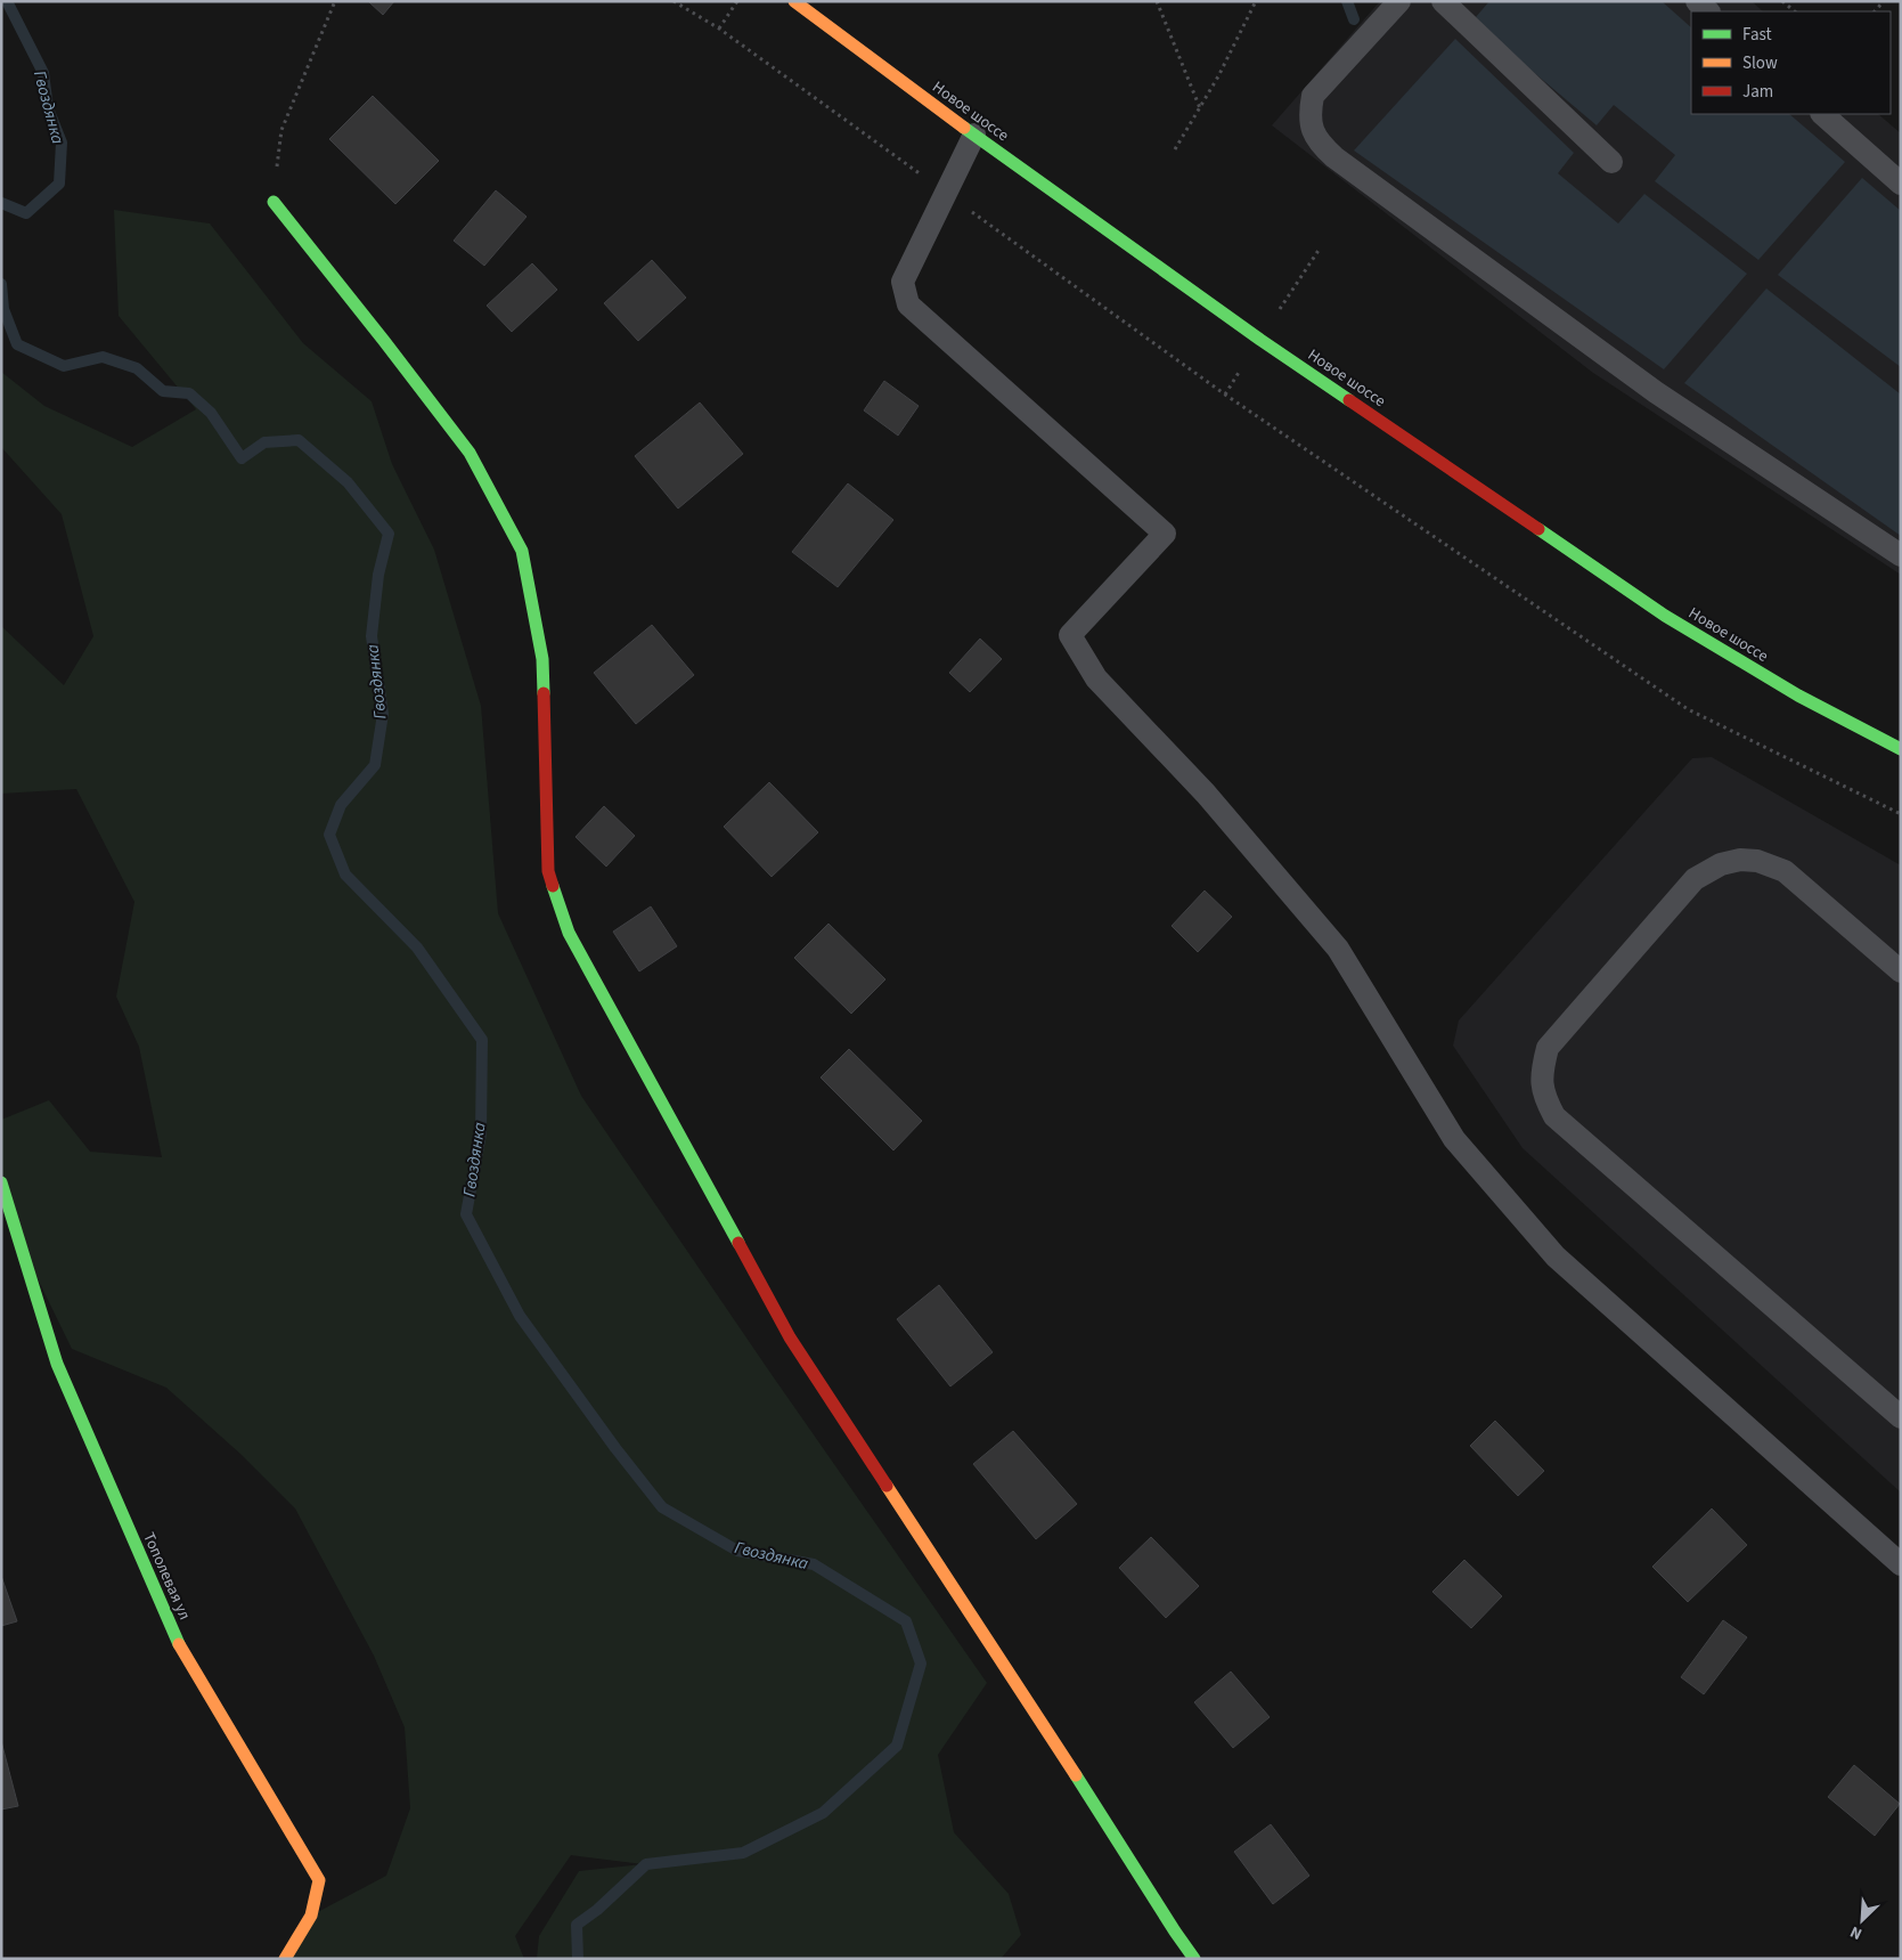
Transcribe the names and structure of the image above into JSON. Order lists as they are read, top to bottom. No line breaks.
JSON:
{"streets":{"street":["Новое шоссе","Тополевая ул"]},"water":["Гвоздянка"],"legend":["Fast","Slow","Jam"],"north":"bottom left"}
